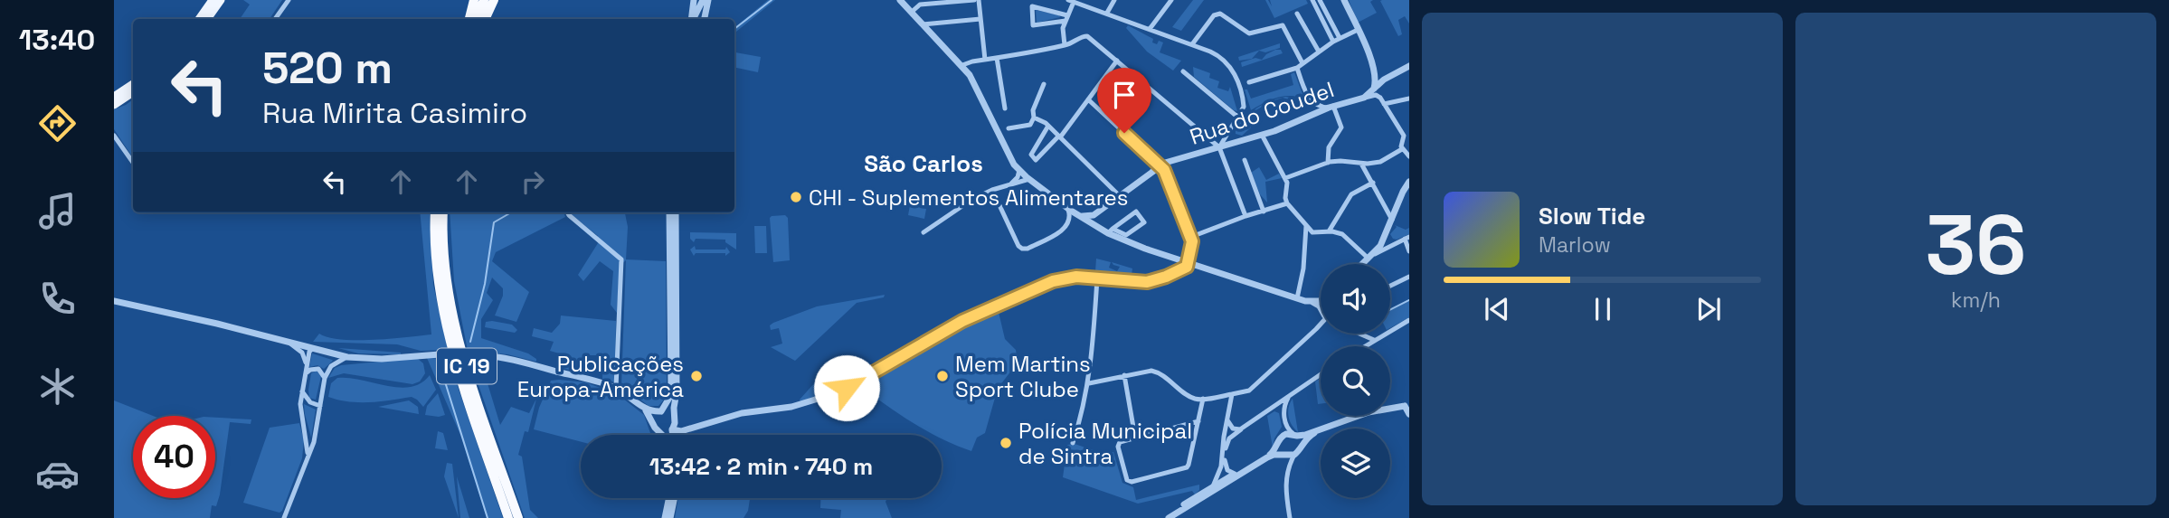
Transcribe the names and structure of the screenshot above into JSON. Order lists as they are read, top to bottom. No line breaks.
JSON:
{"streets":{"highway":["IC 19"],"street":["Rua do Coudel"]},"districts":["São Carlos"],"places":["CHI - Suplementos Alimentares","Publicações Europa-América","Mem Martins Sport Clube","Polícia Municipal de Sintra"],"page":{"tabs":"13:40","tile":["36","km/h"],"turn":["520 m","Rua Mirita Casimiro"],"song":["Slow Tide","Marlow"],"limit":"40","trip":"13:42 · 2 min · 740 m"}}
